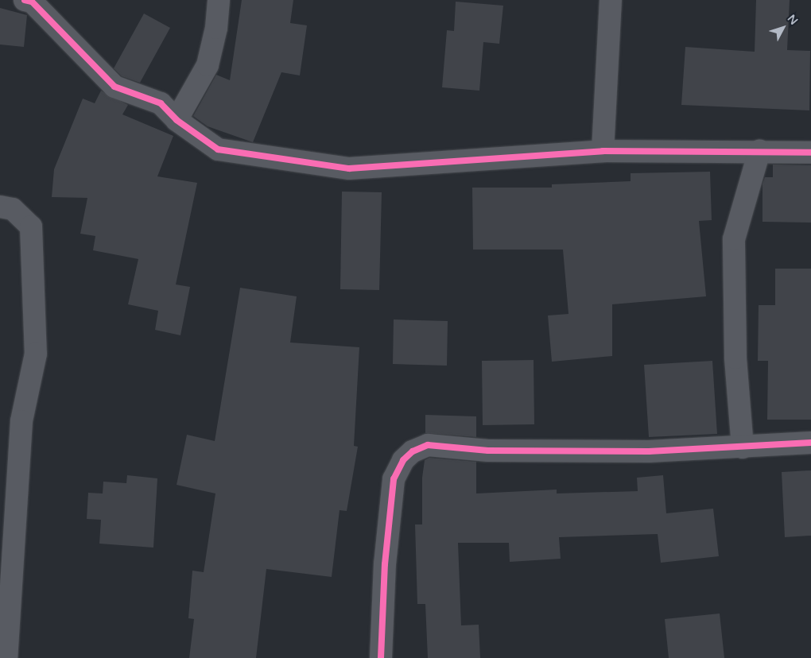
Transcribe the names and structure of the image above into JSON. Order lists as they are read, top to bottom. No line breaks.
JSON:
{"north":"top right"}
